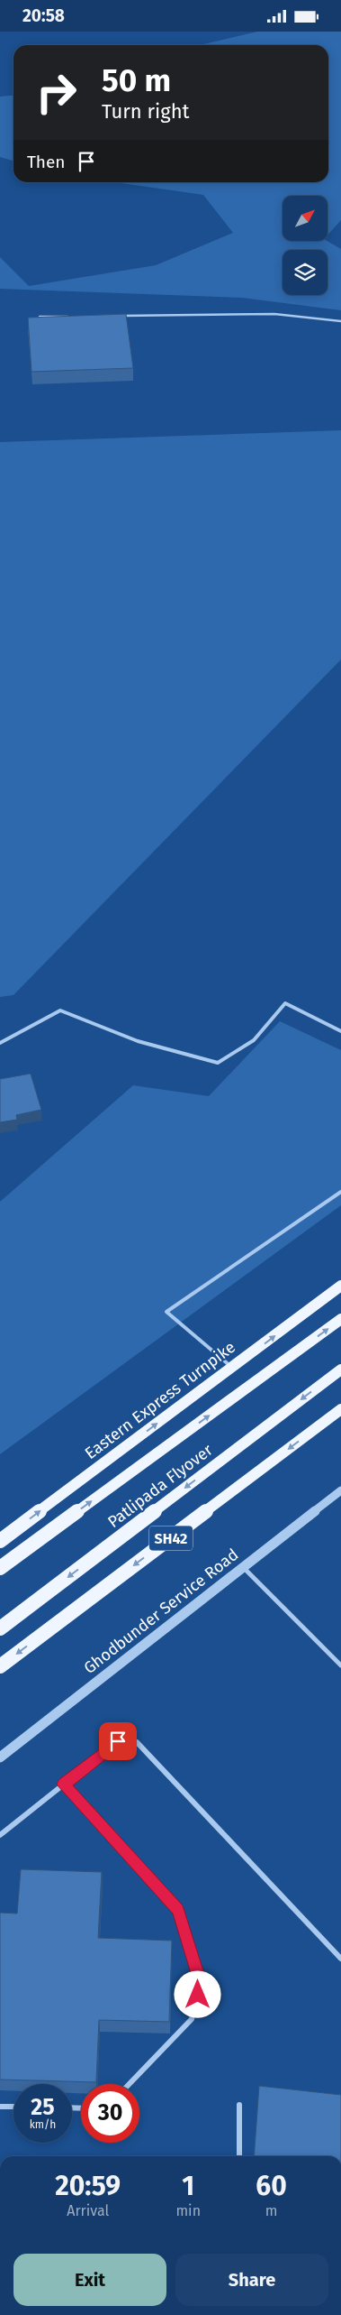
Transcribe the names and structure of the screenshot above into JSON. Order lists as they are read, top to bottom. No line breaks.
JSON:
{"streets":{"main road":["Eastern Express Turnpike","Patlipada Flyover","SH42"],"street":["Ghodbunder Service Road"]},"north":"top right","page":{"status":"20:58","turn":["50 m","Turn right"],"then":"Then","speed":"25 km/h","limit":"30","eta":["20:59","Arrival","1","min","60","m"],"buttons":["Exit","Share"]}}
